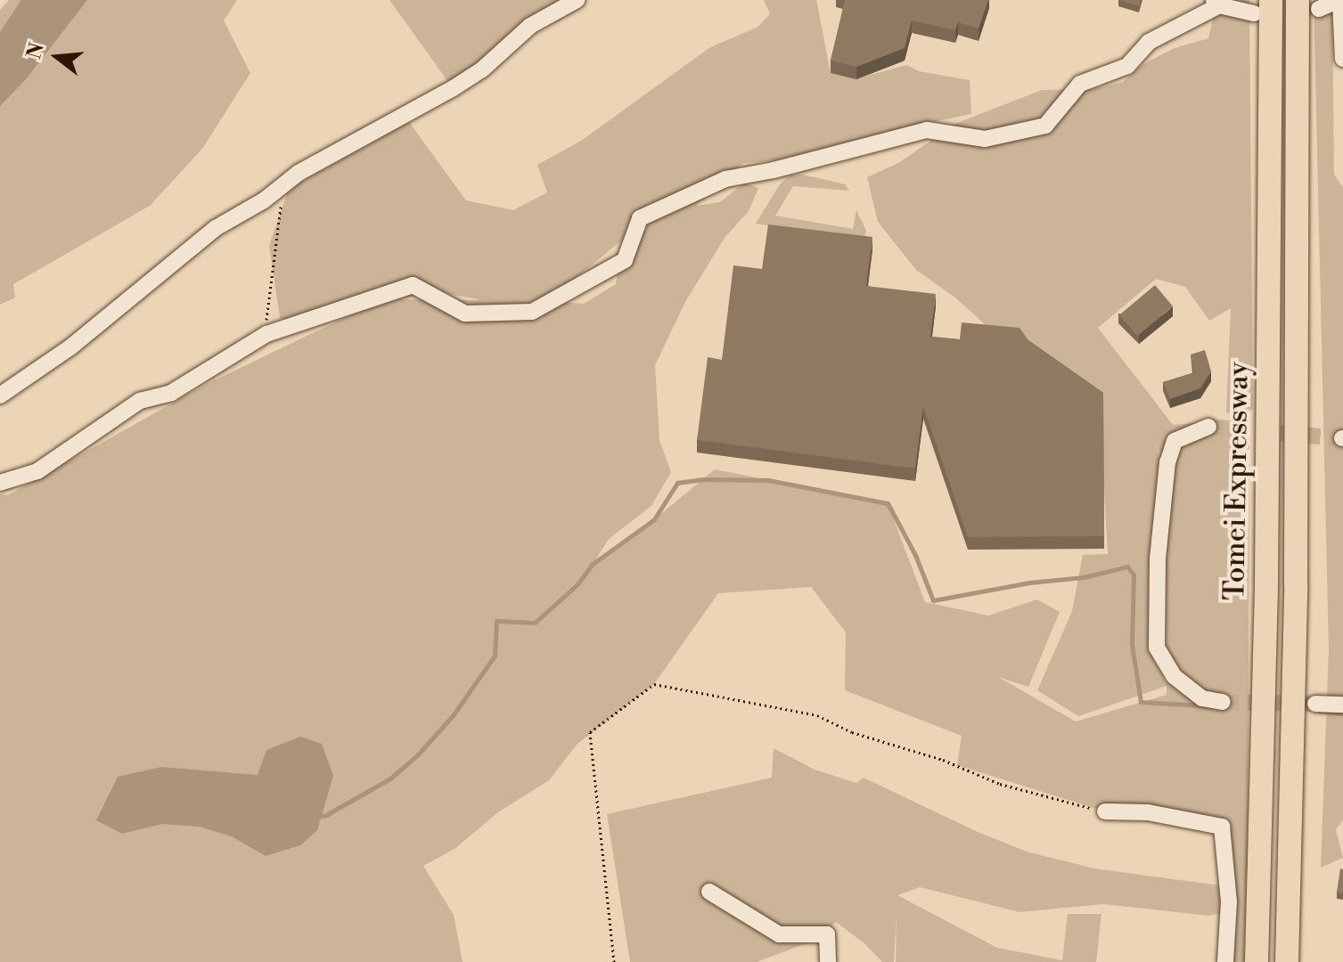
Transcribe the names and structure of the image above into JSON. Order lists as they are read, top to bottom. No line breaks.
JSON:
{"streets":{"highway":["Tomei Expressway"]},"north":"left"}
